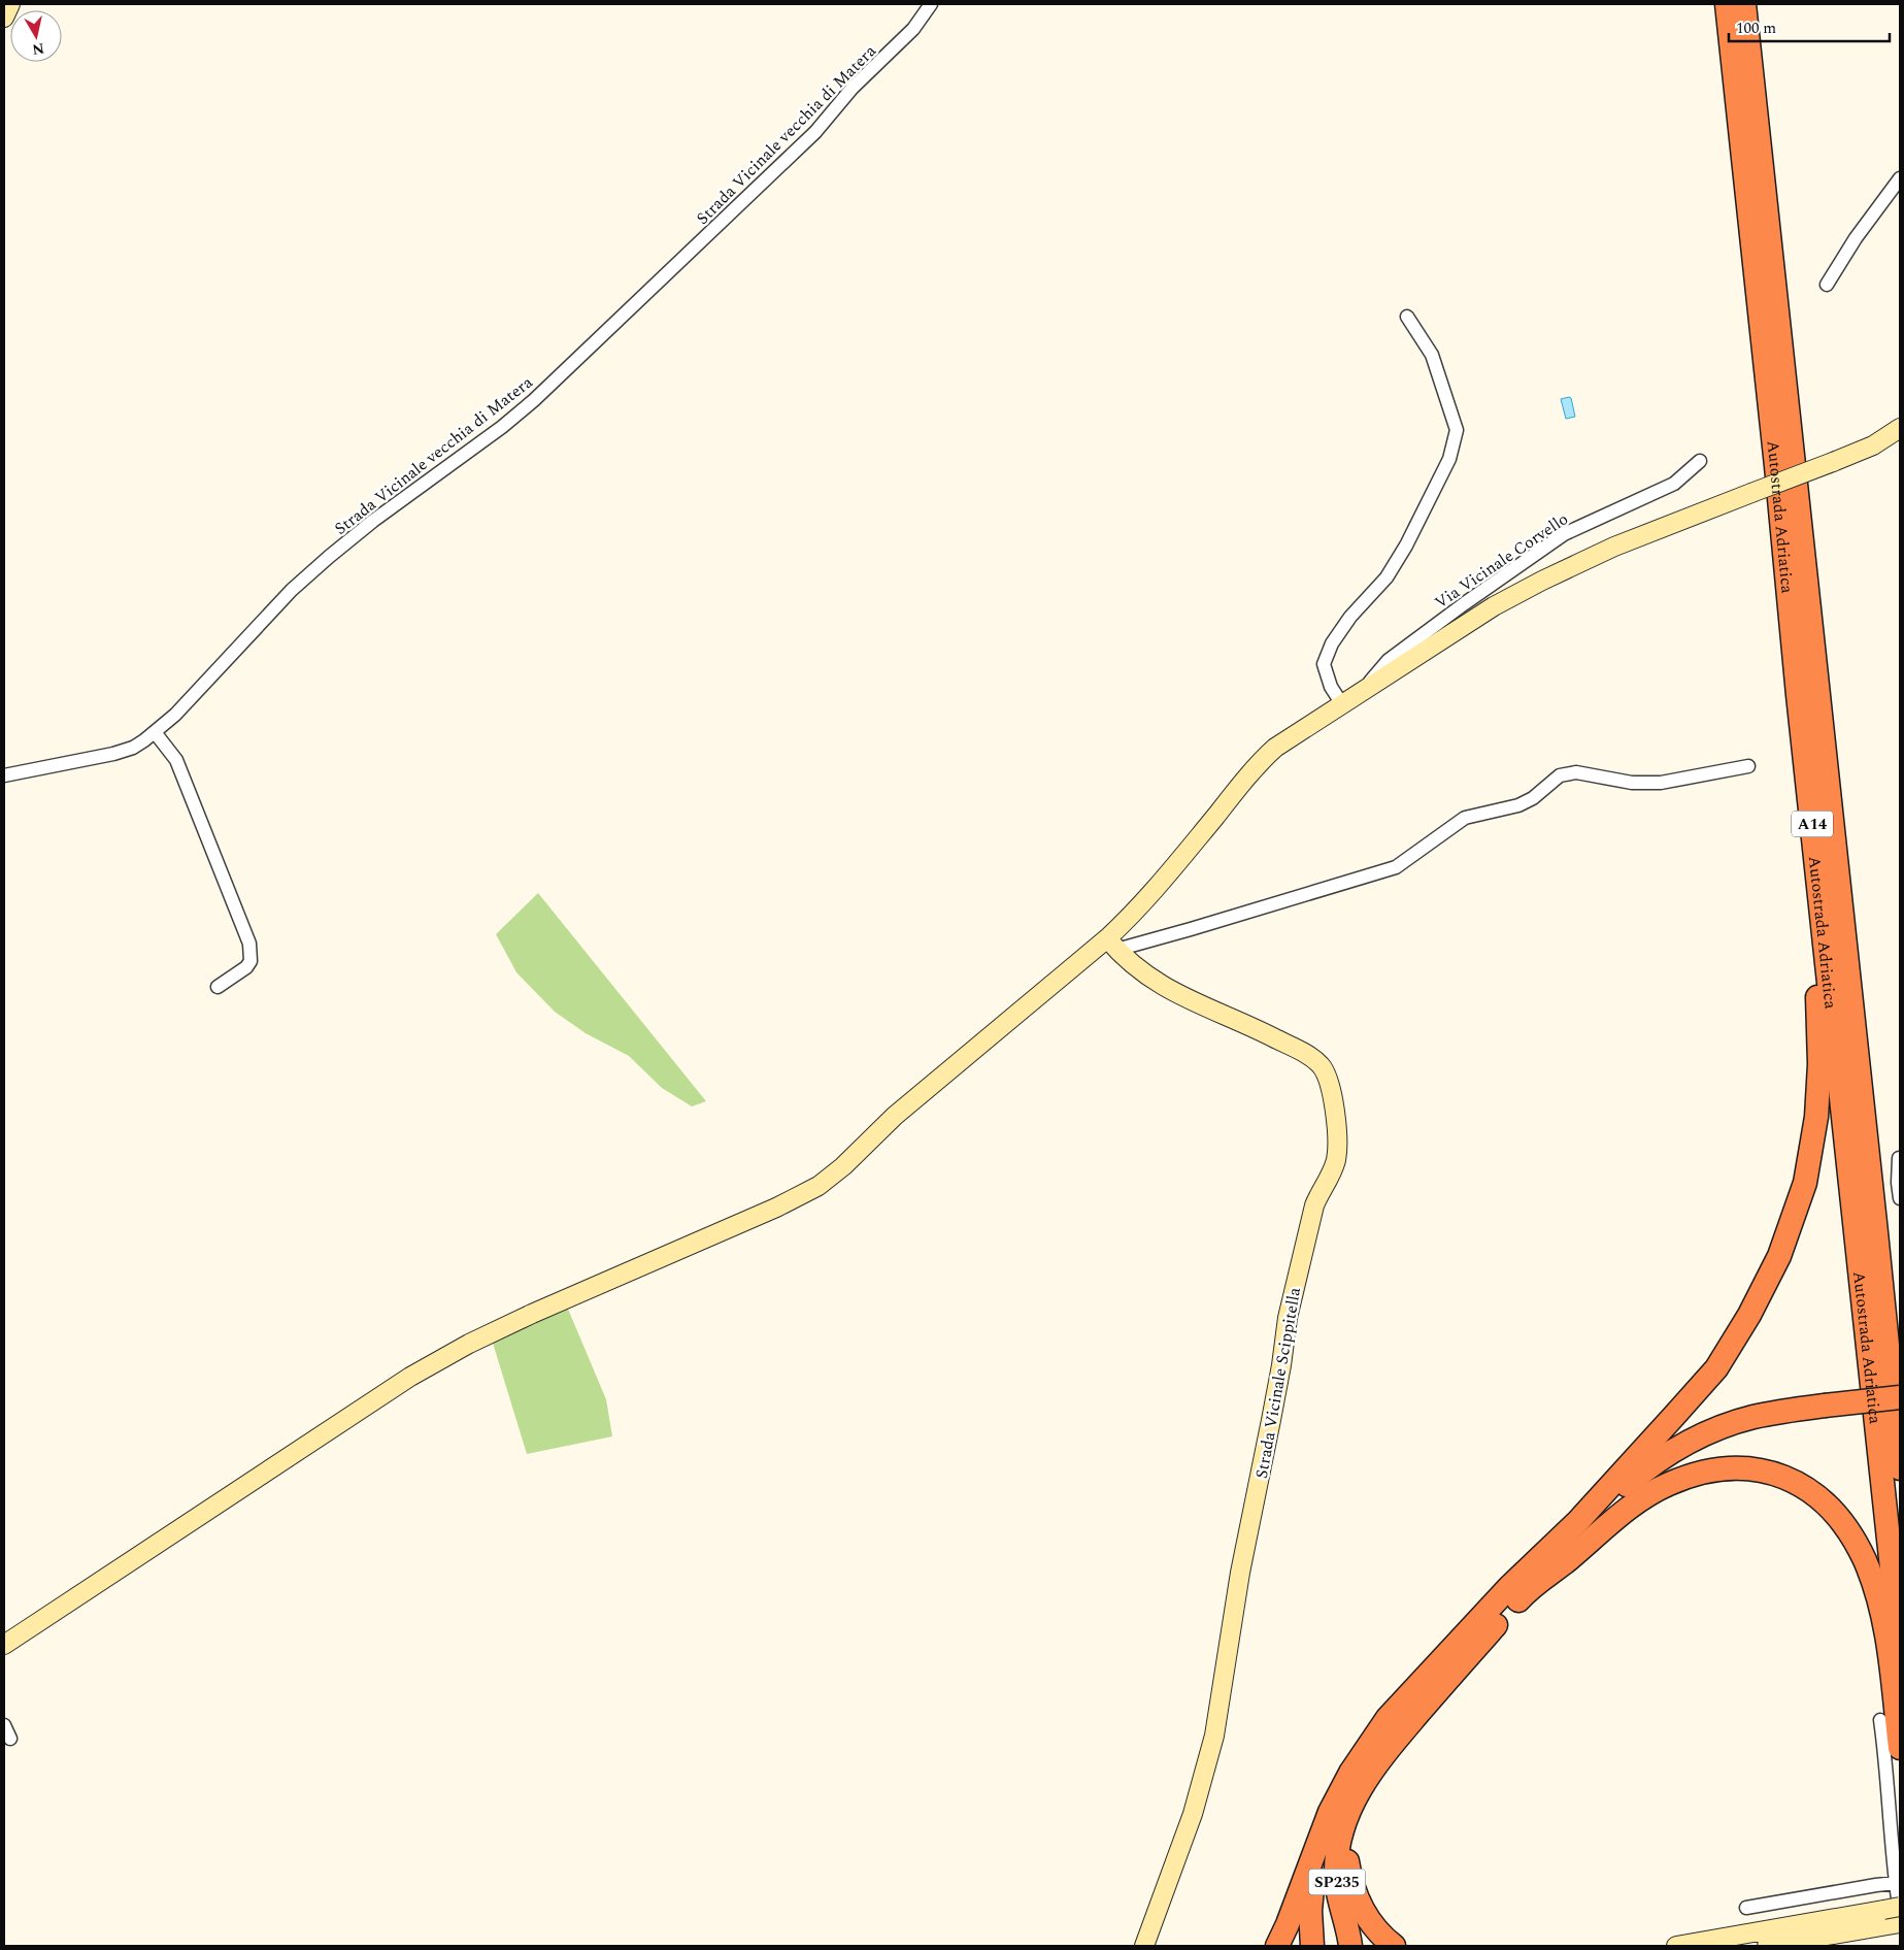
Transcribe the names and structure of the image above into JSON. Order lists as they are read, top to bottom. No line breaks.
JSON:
{"streets":{"highway":["Autostrada Adriatica","A14","SP235"],"street":["Strada Vicinale vecchia di Matera","Via Vicinale Corvello","Strada Vicinale Scippitella"]},"scale_bar":"100 m","north":"bottom"}
